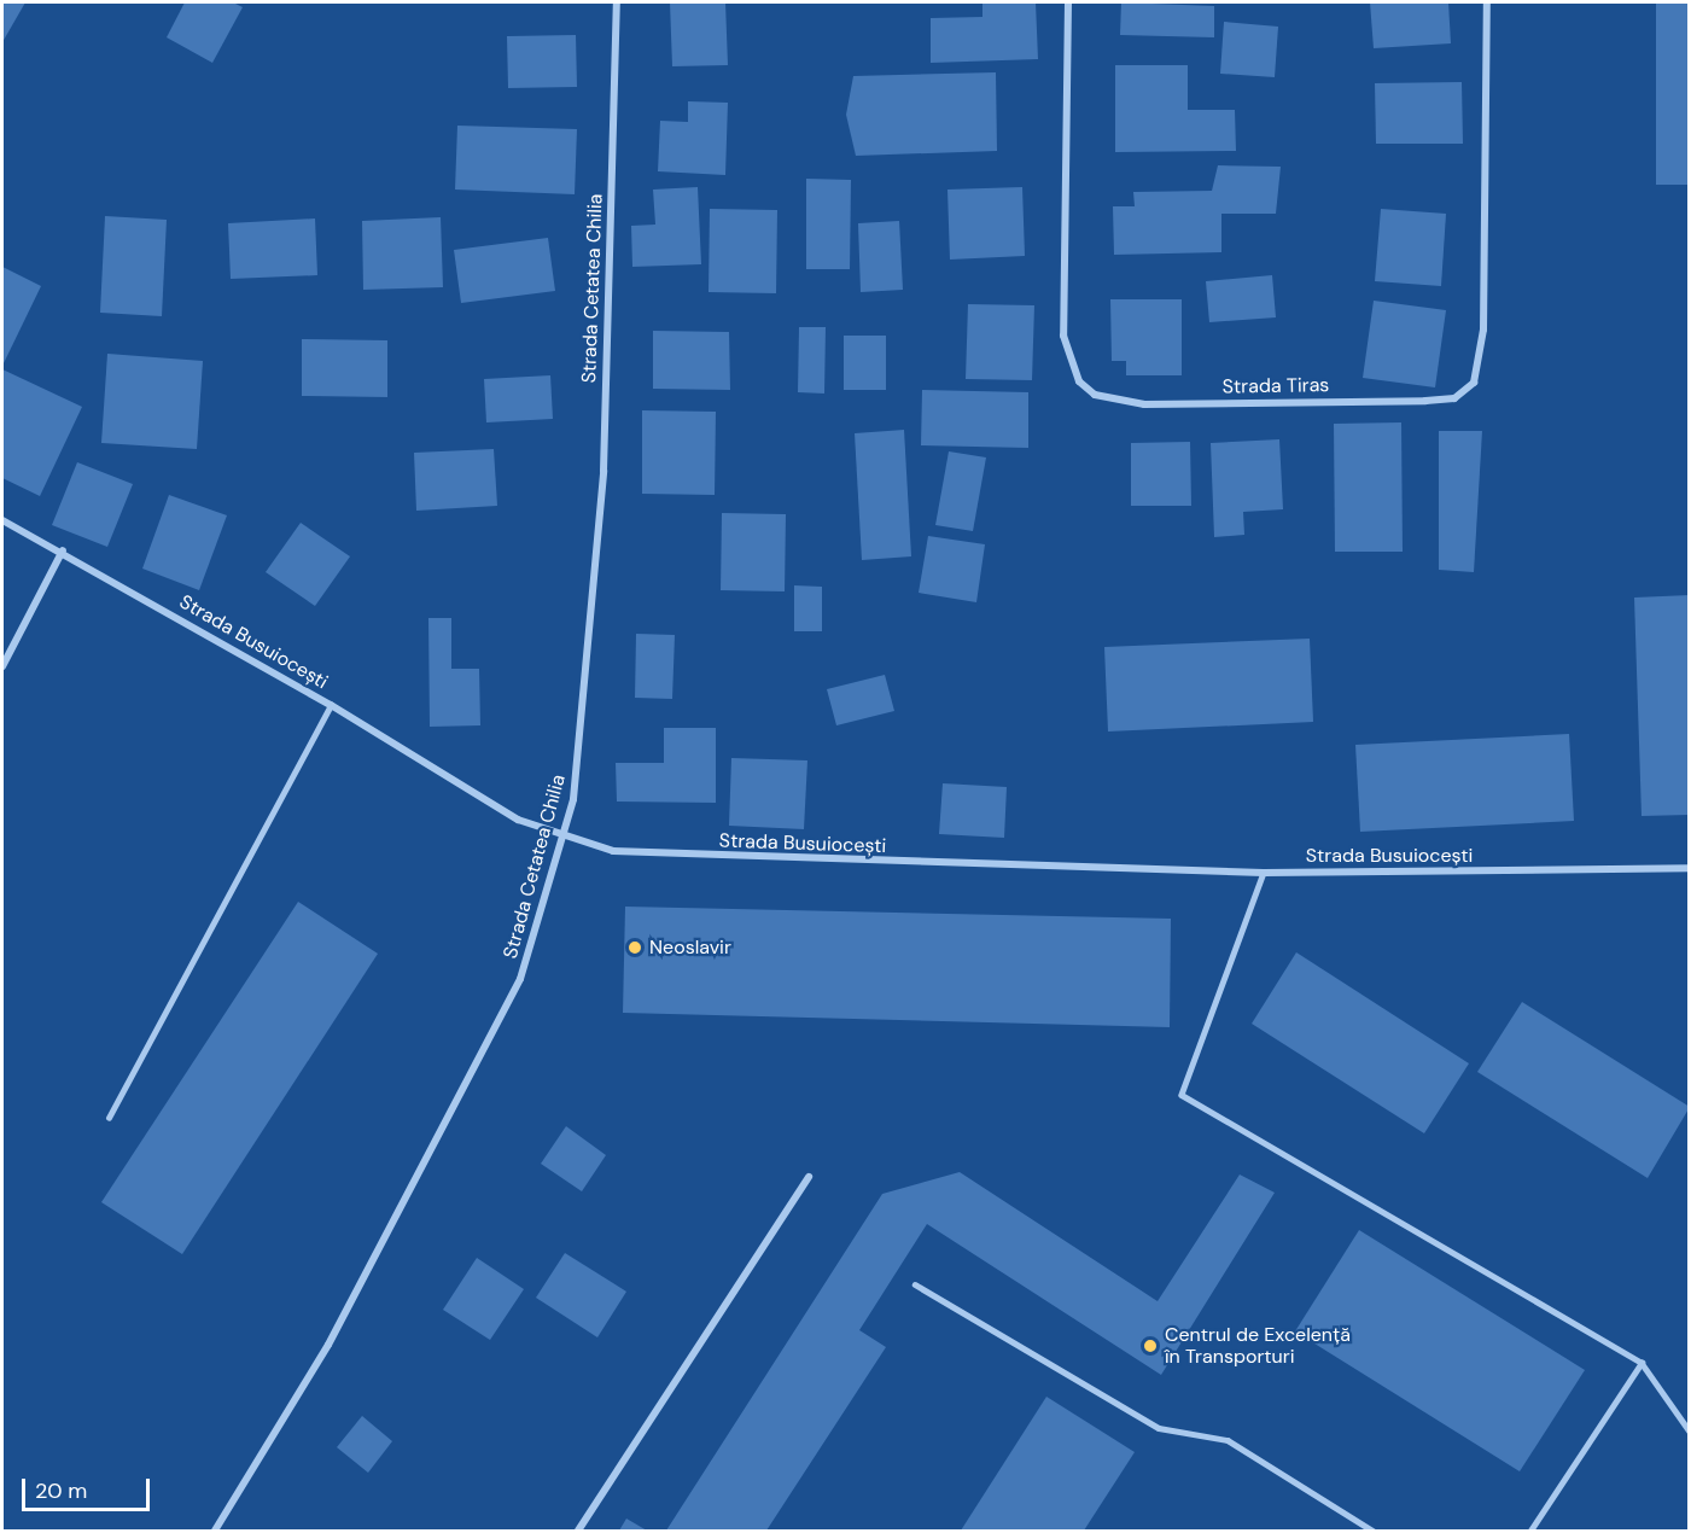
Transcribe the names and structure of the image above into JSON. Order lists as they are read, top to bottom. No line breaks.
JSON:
{"streets":{"street":["Strada Cetatea Chilia","Strada Tiras","Strada Busuiocești"]},"crossings":[["Strada Cetatea Chilia","Strada Busuiocești"]],"places":["Neoslavir","Centrul de Excelență în Transporturi"],"scale_bar":"20 m"}
